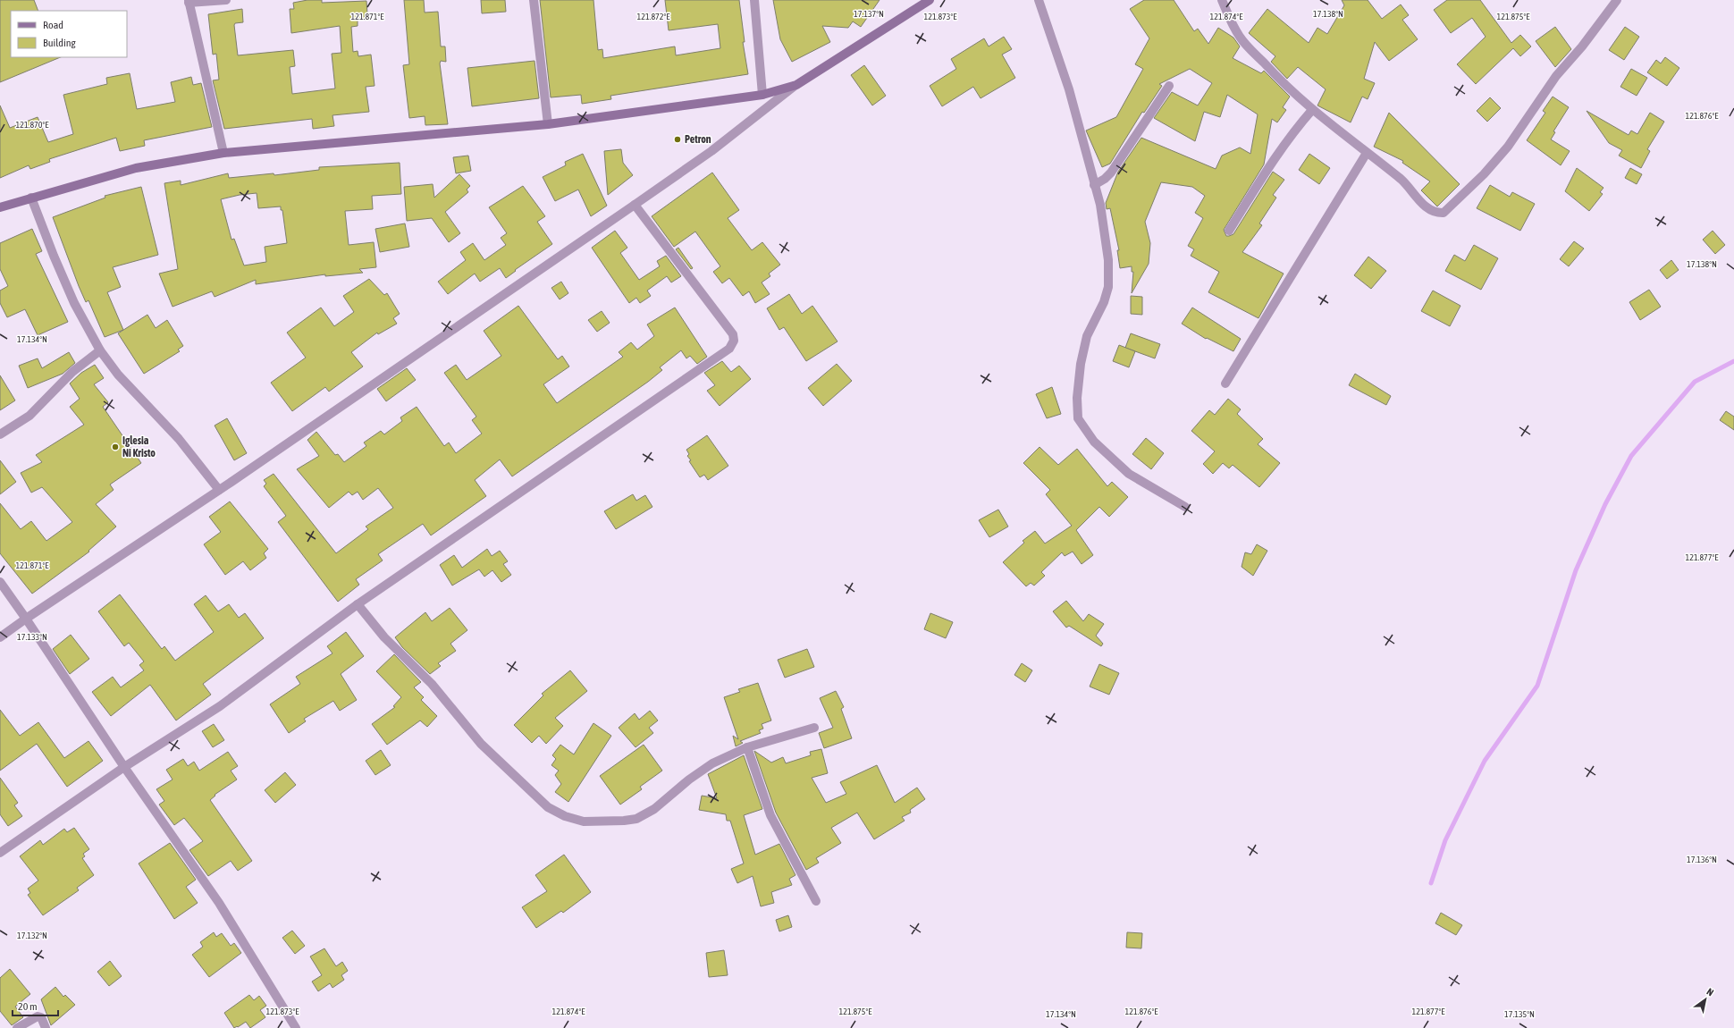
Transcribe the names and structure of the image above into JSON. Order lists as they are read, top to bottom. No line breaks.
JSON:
{"places":["Petron","Iglesia Ni Kristo"],"legend":["Road","Building"],"scale_bar":"20 m","north":"top right","coordinates":["17.137°N","17.138°N","121.871°E","121.872°E","121.873°E","121.874°E","121.875°E","121.876°E","121.870°E","17.134°N","121.877°E","17.133°N","17.136°N","17.132°N","17.135°N"]}
